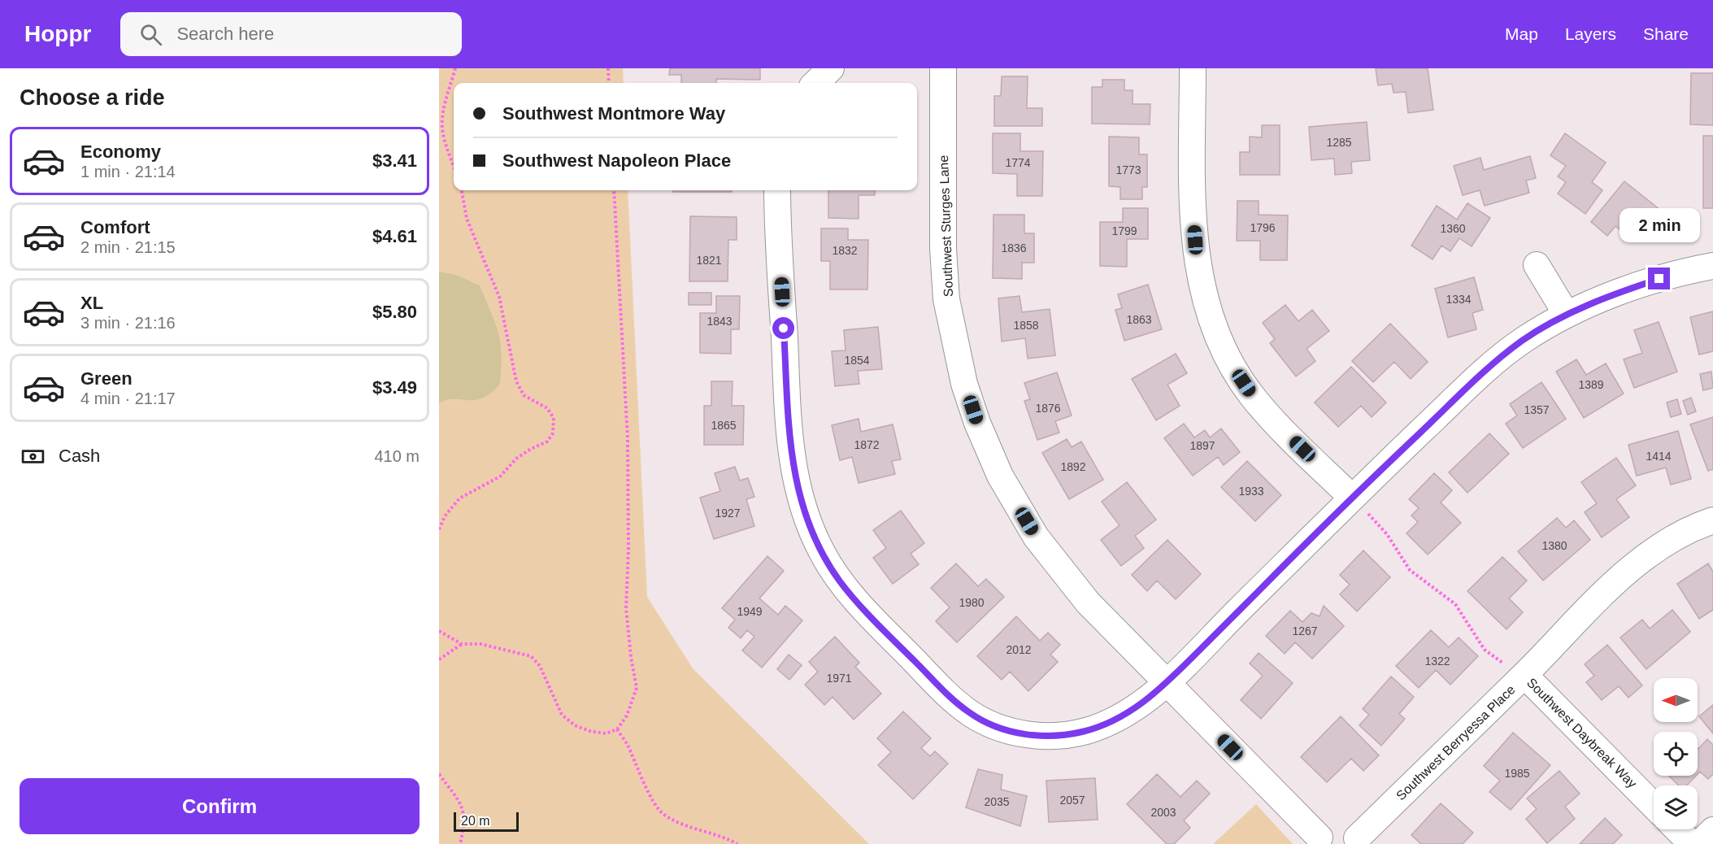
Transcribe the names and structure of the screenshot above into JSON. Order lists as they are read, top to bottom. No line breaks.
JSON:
{"streets":{"street":["Southwest Sturges Lane","Southwest Daybreak Way","Southwest Berryessa Place"]},"crossings":[["Southwest Sturges Lane","Southwest Berryessa Place"],["Southwest Daybreak Way","Southwest Berryessa Place"]],"house_numbers":["1285","1774","1773","1796","1360","1799","1836","1832","1821","1334","1863","1843","1858","1854","1389","1876","1357","1865","1872","1897","1414","1892","1933","1927","1380","1980","1949","1267","2012","1322","1971","1985","2057","2035","2003"],"scale_bar":"20 m","north":"left","page":{"header":"Hoppr","search":"Search here","nav":["Map","Layers","Share"],"heading":"Choose a ride","banner":["Southwest Montmore Way","Southwest Napoleon Place"],"list":[{"name":"Economy","note":"1 min · 21:14","value":"$3.41"},{"name":"Comfort","note":"2 min · 21:15","value":"$4.61"},{"name":"XL","note":"3 min · 21:16","value":"$5.80"},{"name":"Green","note":"4 min · 21:17","value":"$3.49"}],"bubble":"2 min","pay":["Cash","410 m"],"buttons":"Confirm","scale":"20 m"}}
